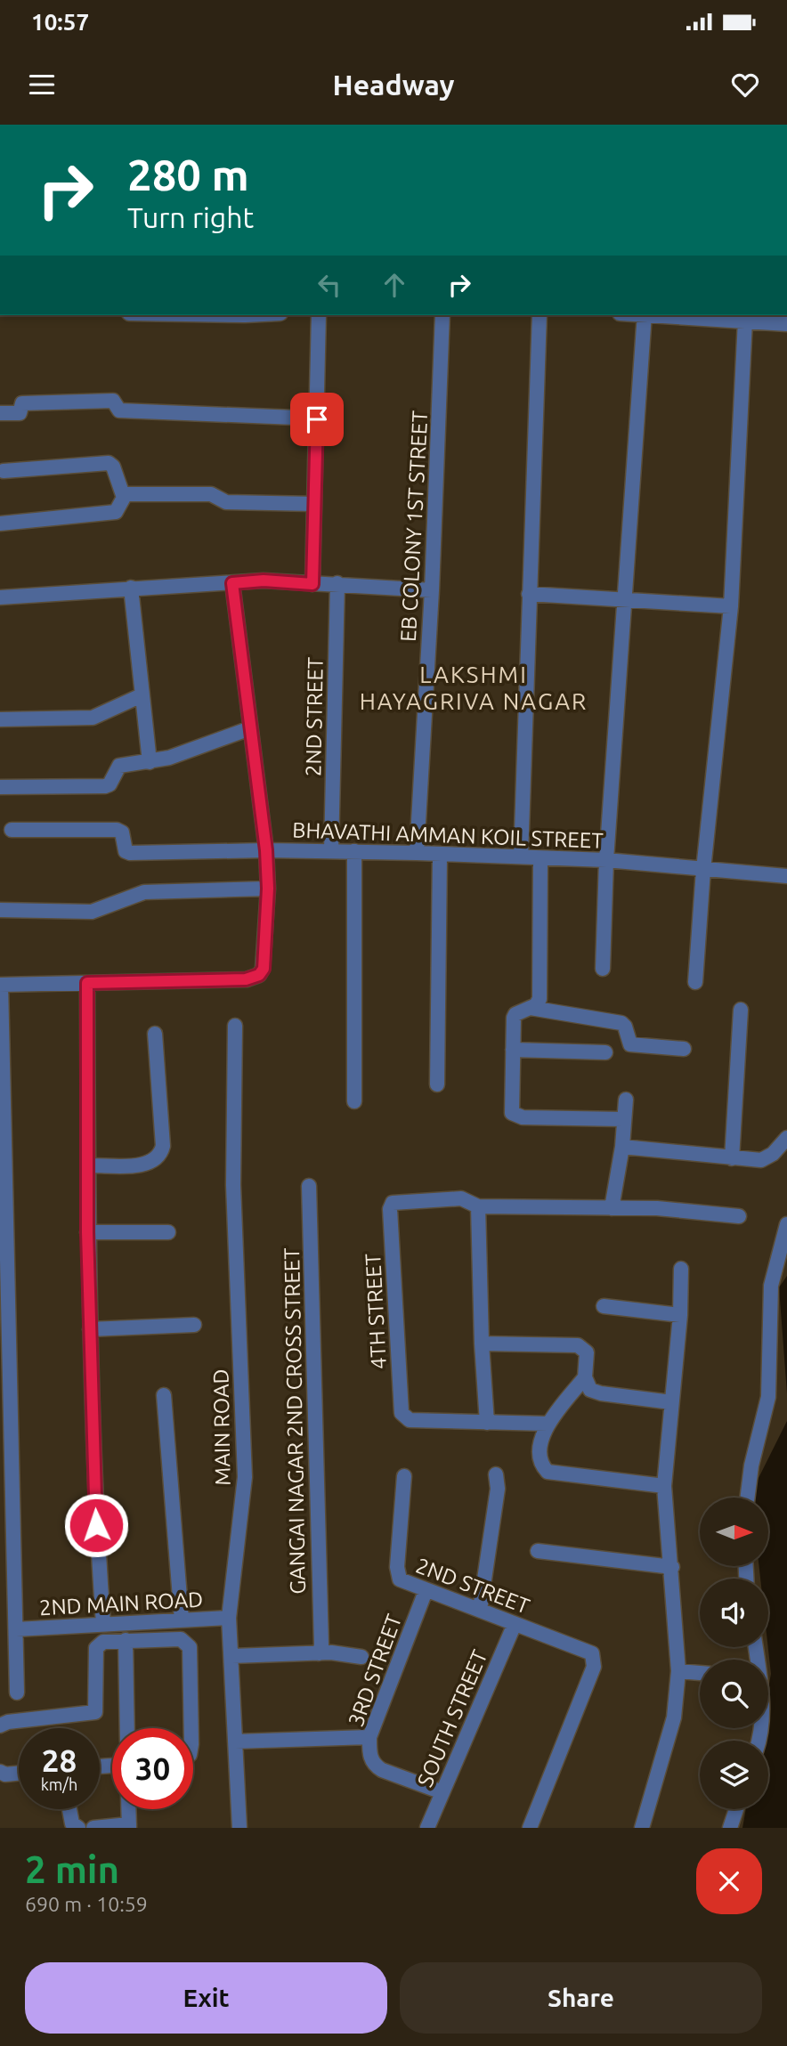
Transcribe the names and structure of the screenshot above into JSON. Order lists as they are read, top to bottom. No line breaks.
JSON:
{"streets":{"street":["EB COLONY 1ST STREET","2ND STREET","BHAVATHI AMMAN KOIL STREET","4TH STREET","GANGAI NAGAR 2ND CROSS STREET","MAIN ROAD","2ND MAIN ROAD","3RD STREET","SOUTH STREET"]},"crossings":[["EB COLONY 1ST STREET","BHAVATHI AMMAN KOIL STREET"],["2ND STREET","BHAVATHI AMMAN KOIL STREET"],["2ND STREET","3RD STREET"],["2ND STREET","SOUTH STREET"],["MAIN ROAD","2ND MAIN ROAD"],["3RD STREET","SOUTH STREET"]],"districts":["LAKSHMI HAYAGRIVA NAGAR"],"north":"right","page":{"status":"10:57","header":"Headway","turn":["280 m","Turn right"],"speed":"28 km/h","limit":"30","heading":["2 min","690 m · 10:59"],"buttons":["Exit","Share"]}}
